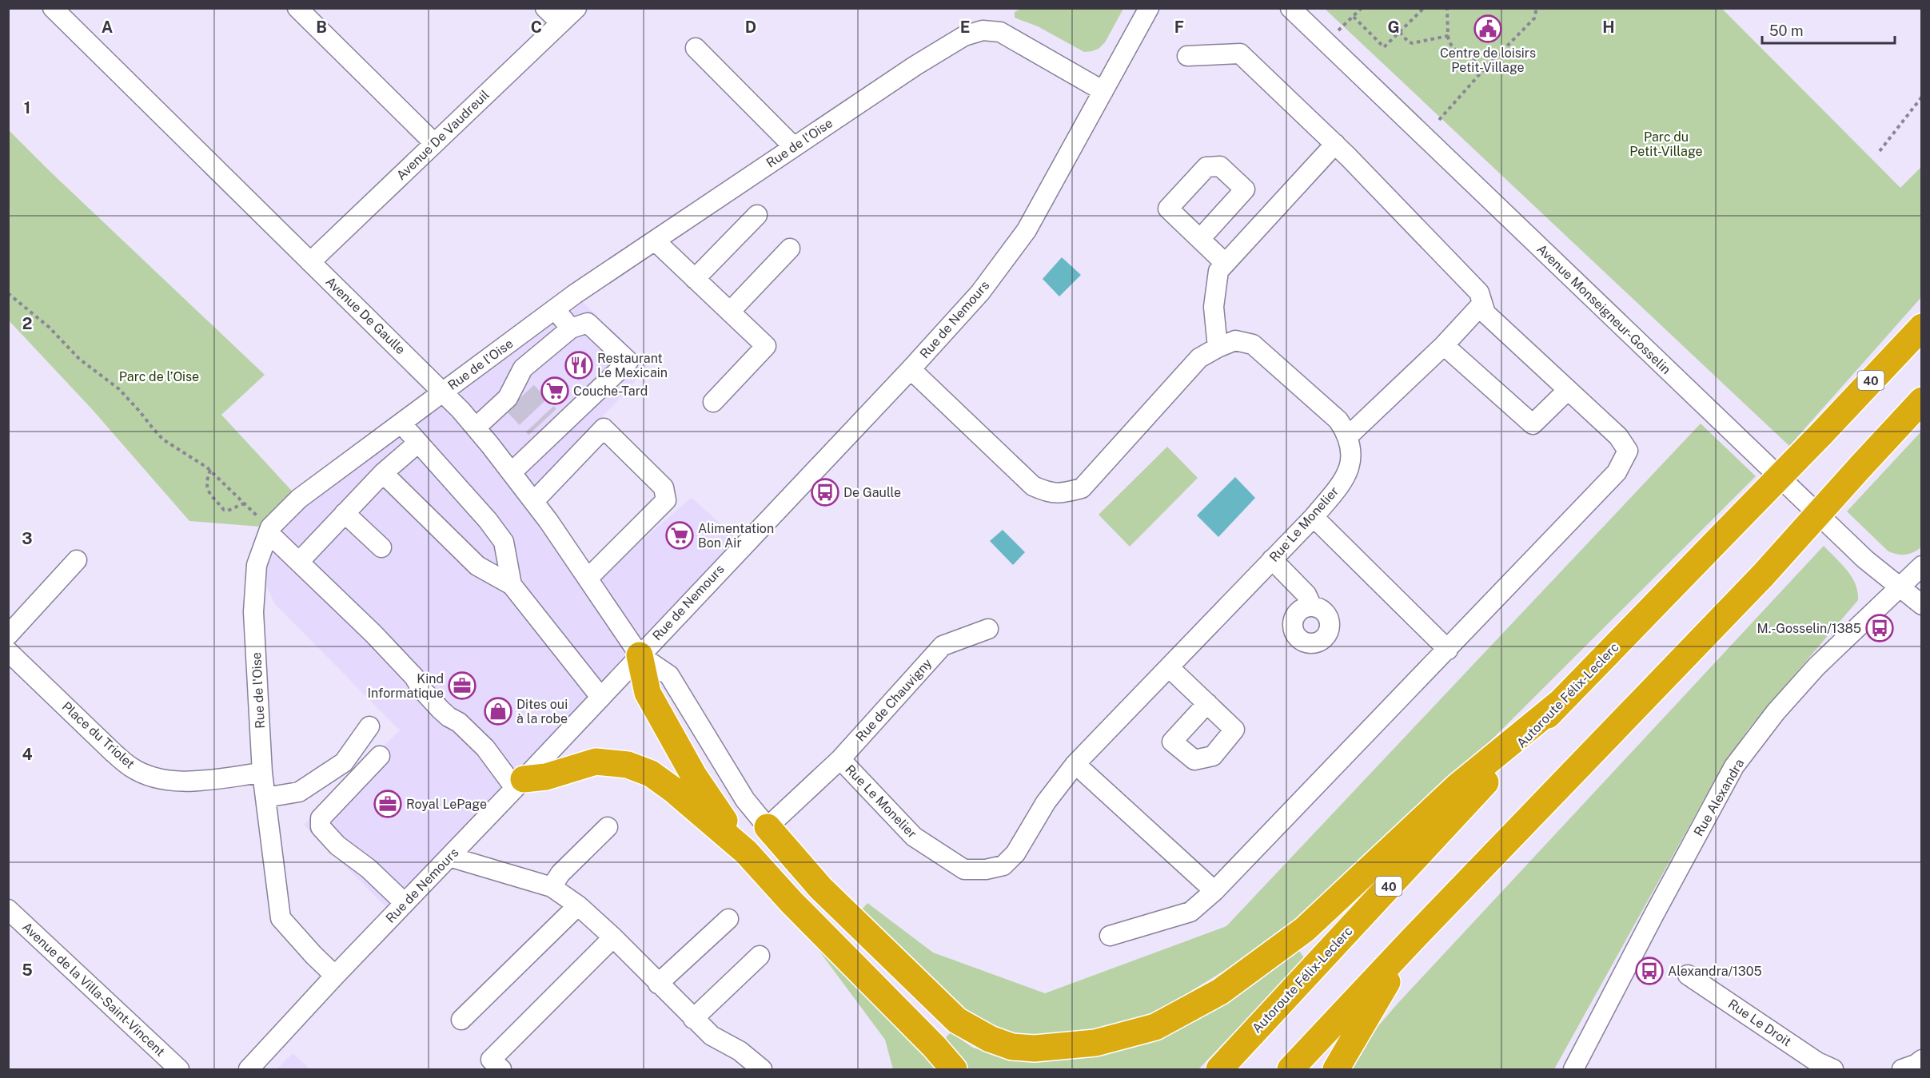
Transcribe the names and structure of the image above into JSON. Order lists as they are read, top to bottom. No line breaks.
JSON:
{"streets":{"highway":["40","Autoroute Félix-Leclerc"],"street":["Avenue De Vaudreuil","Rue de l'Oise","Avenue Monseigneur-Gosselin","Avenue De Gaulle","Rue de Nemours","Rue Le Monelier","Rue de Chauvigny","Place du Triolet","Rue Alexandra","Avenue de la Villa-Saint-Vincent","Rue Le Droit"]},"crossings":[["Avenue De Vaudreuil","Avenue De Gaulle"],["Rue de l'Oise","Avenue De Gaulle"],["Rue de l'Oise","Rue de Nemours"],["Rue de l'Oise","Place du Triolet"],["Avenue Monseigneur-Gosselin","Rue Alexandra"],["Avenue De Gaulle","Rue de Nemours"],["Rue de Nemours","Rue Le Monelier"],["Rue Le Monelier","Rue de Chauvigny"]],"parks":["Parc du Petit-Village","Parc de l’Oise"],"places":{"public building":["Centre de loisirs Petit-Village"],"restaurant":["Restaurant Le Mexicain"],"supermarket":["Couche-Tard","Alimentation Bon Air"],"bus stop":["De Gaulle","M.-Gosselin/1385","Alexandra/1305"],"office":["Kind Informatique","Royal LePage"],"shop":["Dites oui à la robe"]},"scale_bar":"50 m","grid":{"columns":["A","B","C","D","E","F","G","H"],"rows":["1","2","3","4","5"]}}
